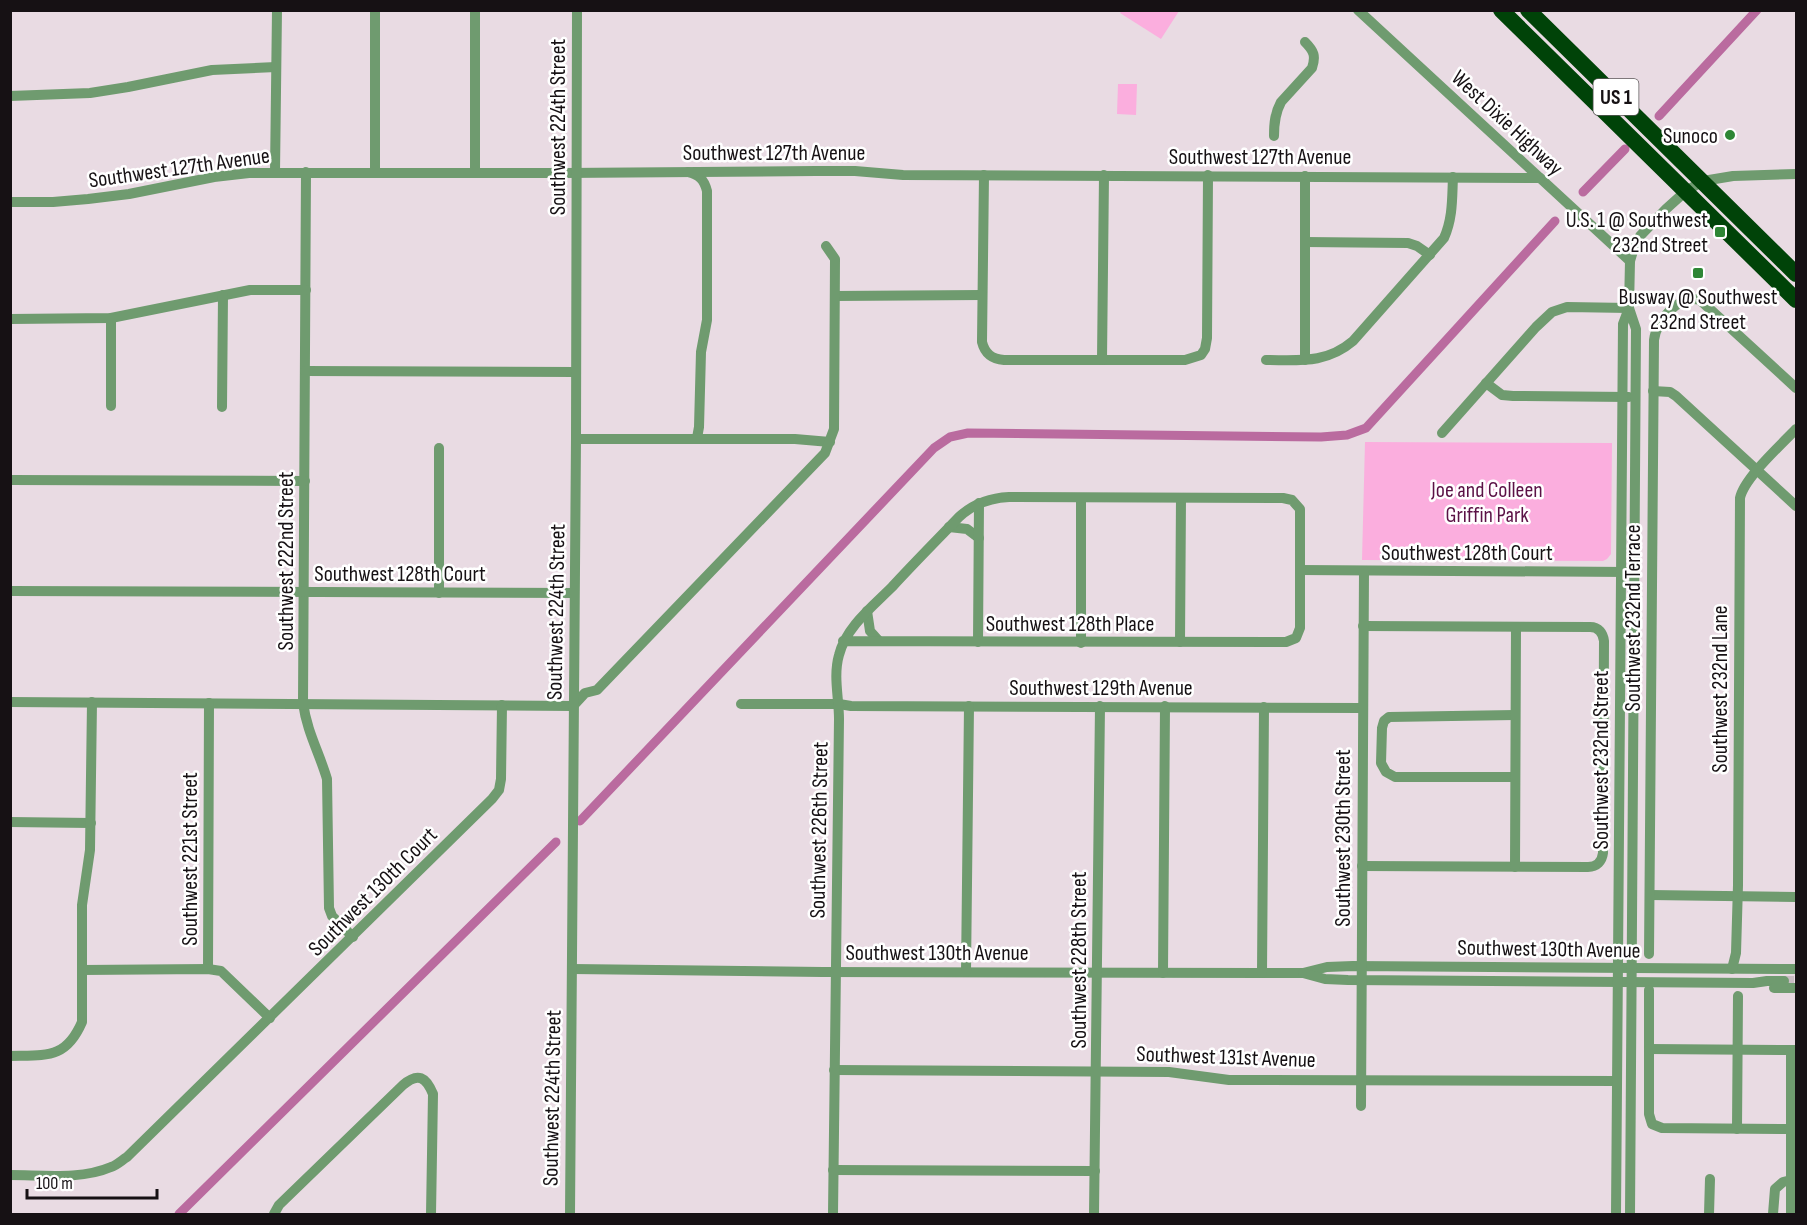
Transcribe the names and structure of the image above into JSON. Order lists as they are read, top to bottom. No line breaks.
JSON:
{"streets":{"highway":["US 1"],"street":["West Dixie Highway","Southwest 224th Street","Southwest 127th Avenue","Southwest 128th Court","Southwest 222nd Street","Southwest 232nd Terrace","Southwest 128th Place","Southwest 129th Avenue","Southwest 232nd Lane","Southwest 232nd Street","Southwest 226th Street","Southwest 230th Street","Southwest 221st Street","Southwest 130th Court","Southwest 130th Avenue","Southwest 228th Street","Southwest 131st Avenue"]},"crossings":[["US 1","Southwest 232nd Street"],["West Dixie Highway","Southwest 127th Avenue"],["West Dixie Highway","Southwest 232nd Street"],["Southwest 224th Street","Southwest 127th Avenue"],["Southwest 224th Street","Southwest 128th Court"],["Southwest 224th Street","Southwest 130th Avenue"],["Southwest 127th Avenue","Southwest 222nd Street"],["Southwest 128th Court","Southwest 222nd Street"],["Southwest 128th Court","Southwest 128th Place"],["Southwest 128th Court","Southwest 232nd Street"],["Southwest 128th Court","Southwest 230th Street"],["Southwest 222nd Street","Southwest 130th Court"],["Southwest 128th Place","Southwest 226th Street"],["Southwest 129th Avenue","Southwest 226th Street"],["Southwest 129th Avenue","Southwest 230th Street"],["Southwest 129th Avenue","Southwest 228th Street"],["Southwest 232nd Lane","Southwest 130th Avenue"],["Southwest 232nd Street","Southwest 130th Avenue"],["Southwest 232nd Street","Southwest 131st Avenue"],["Southwest 226th Street","Southwest 130th Avenue"],["Southwest 226th Street","Southwest 131st Avenue"],["Southwest 230th Street","Southwest 130th Avenue"],["Southwest 230th Street","Southwest 131st Avenue"],["Southwest 221st Street","Southwest 130th Court"],["Southwest 130th Avenue","Southwest 228th Street"],["Southwest 228th Street","Southwest 131st Avenue"]],"parks":["Joe and Colleen Griffin Park"],"places":{"other":["Sunoco"],"transit":["U.S. 1 @ Southwest 232nd Street","Busway @ Southwest 232nd Street"]},"scale_bar":"100 m"}
